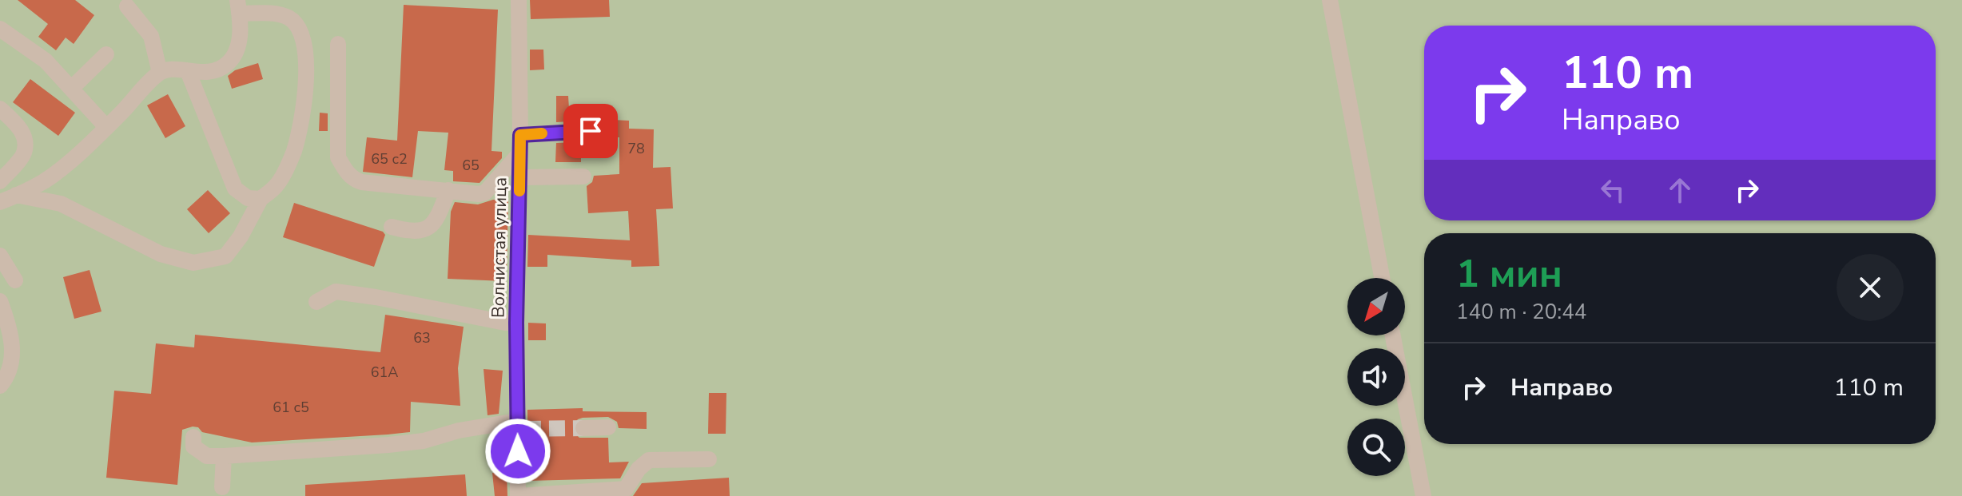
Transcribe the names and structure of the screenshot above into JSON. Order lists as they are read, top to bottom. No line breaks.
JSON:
{"streets":{"street":["Волнистая улица"]},"house_numbers":["78","65 с2","65","63","61А","61 с5"],"north":"bottom left","page":{"turn":["110 m","Направо"],"heading":["1 мин","140 m · 20:44"],"list":[{"name":"Направо","value":"110 m"}]}}
